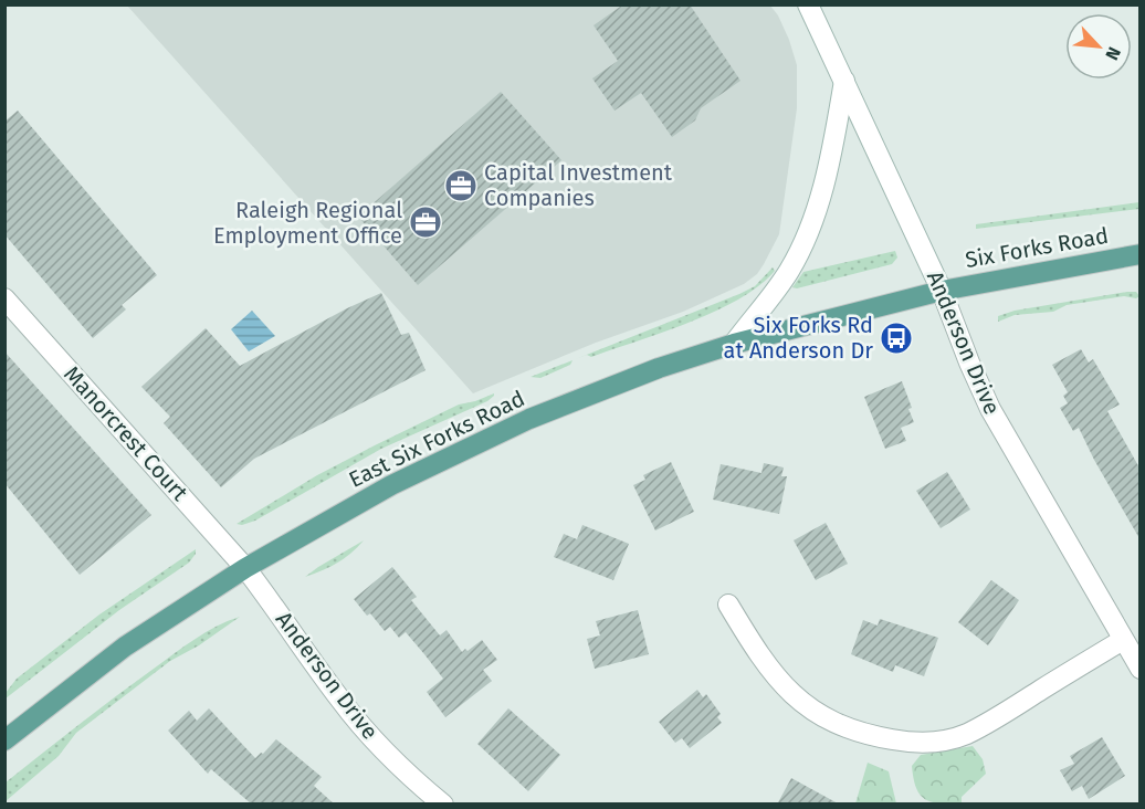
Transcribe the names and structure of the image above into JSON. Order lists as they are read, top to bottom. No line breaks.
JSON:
{"streets":{"main road":["Six Forks Road","East Six Forks Road"],"street":["Anderson Drive","Manorcrest Court"]},"crossings":[["Six Forks Road","Anderson Drive"],["Six Forks Road","East Six Forks Road"],["Anderson Drive","Manorcrest Court"],["Anderson Drive","East Six Forks Road"],["Manorcrest Court","East Six Forks Road"]],"places":{"office":["Capital Investment Companies","Raleigh Regional Employment Office"],"bus stop":["Six Forks Rd at Anderson Dr"]},"north":"bottom right"}
